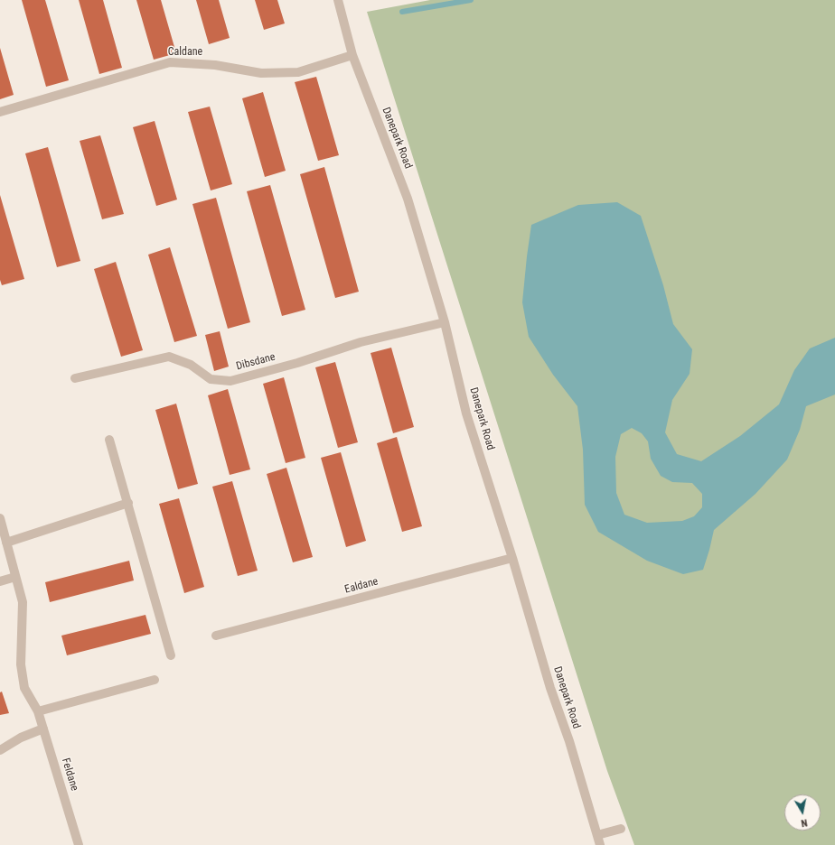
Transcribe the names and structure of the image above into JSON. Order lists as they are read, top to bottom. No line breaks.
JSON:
{"streets":{"street":["Caldane","Danepark Road","Dibsdane","Ealdane","Feldane"]},"crossings":[["Caldane","Danepark Road"],["Danepark Road","Dibsdane"],["Danepark Road","Ealdane"]],"north":"bottom"}
